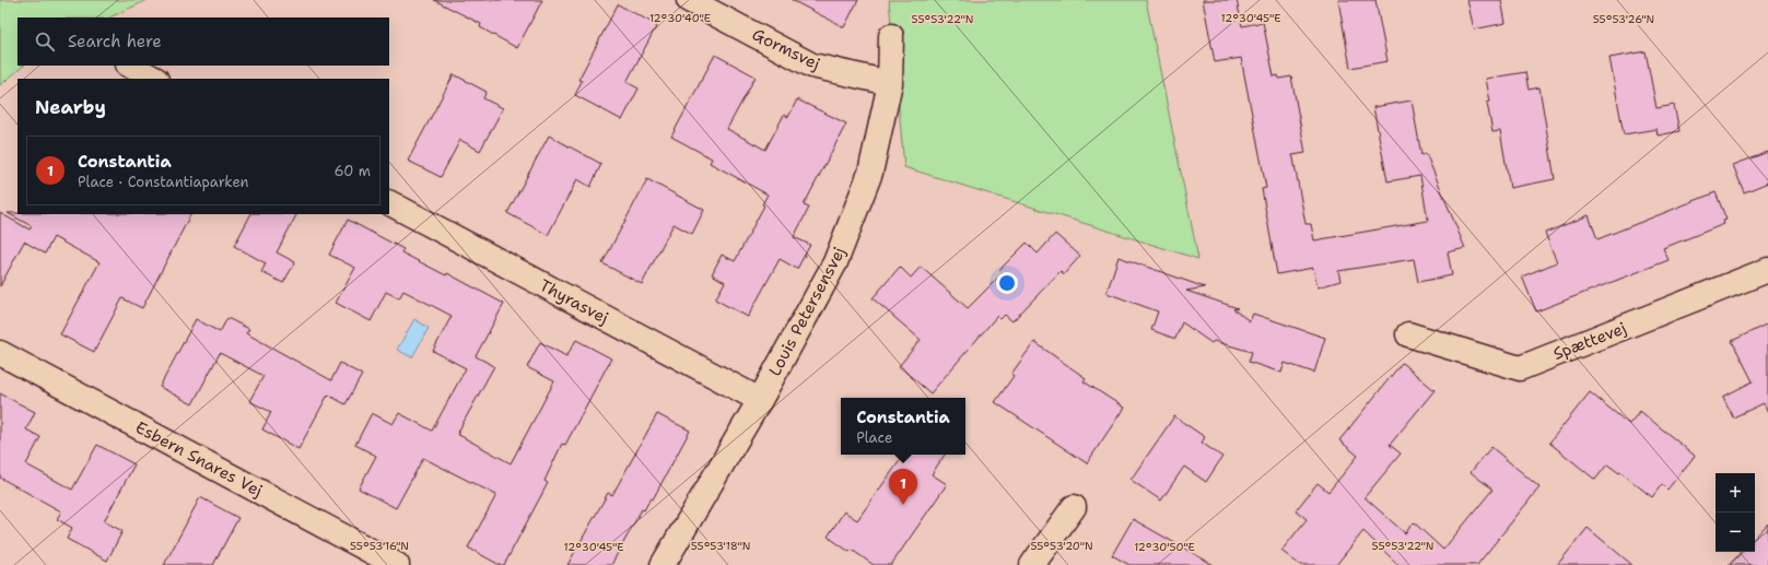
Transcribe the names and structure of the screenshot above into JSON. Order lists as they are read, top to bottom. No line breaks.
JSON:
{"streets":{"street":["Gormsvej","Thyrasvej","Louis Petersensvej","Spættevej","Esbern Snares Vej"]},"crossings":[["Gormsvej","Louis Petersensvej"],["Thyrasvej","Louis Petersensvej"]],"page":{"search":"Search here","heading":"Nearby","list":[{"mark":"1","name":"Constantia","note":"Place · Constantiaparken","value":"60 m"}],"popup":["Constantia","Place"],"pins":"1","map_buttons":["+","−"]},"coordinates":["12°30'40\"E","12°30'45\"E","55°53'26\"N","55°53'22\"N","55°53'16\"N","55°53'18\"N","55°53'20\"N","12°30'50\"E"]}
